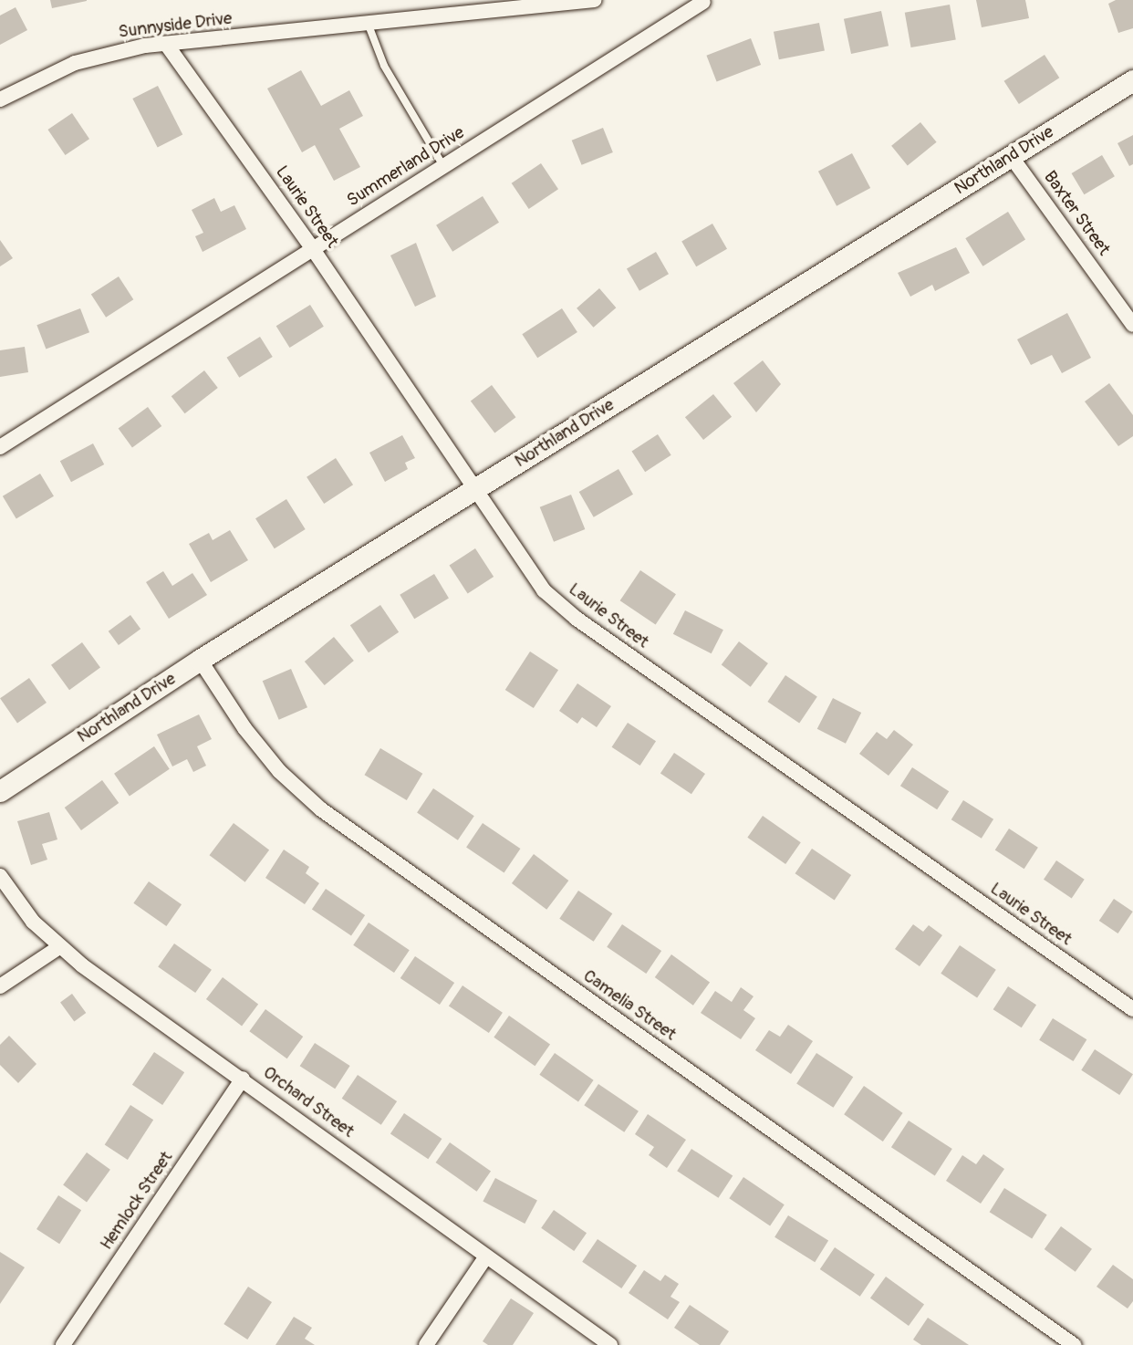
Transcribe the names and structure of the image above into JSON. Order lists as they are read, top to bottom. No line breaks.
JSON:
{"streets":{"street":["Sunnyside Drive","Northland Drive","Summerland Drive","Laurie Street","Baxter Street","Camelia Street","Orchard Street","Hemlock Street"]},"crossings":[["Sunnyside Drive","Laurie Street"],["Northland Drive","Laurie Street"],["Northland Drive","Baxter Street"],["Northland Drive","Camelia Street"],["Summerland Drive","Laurie Street"],["Orchard Street","Hemlock Street"]]}
